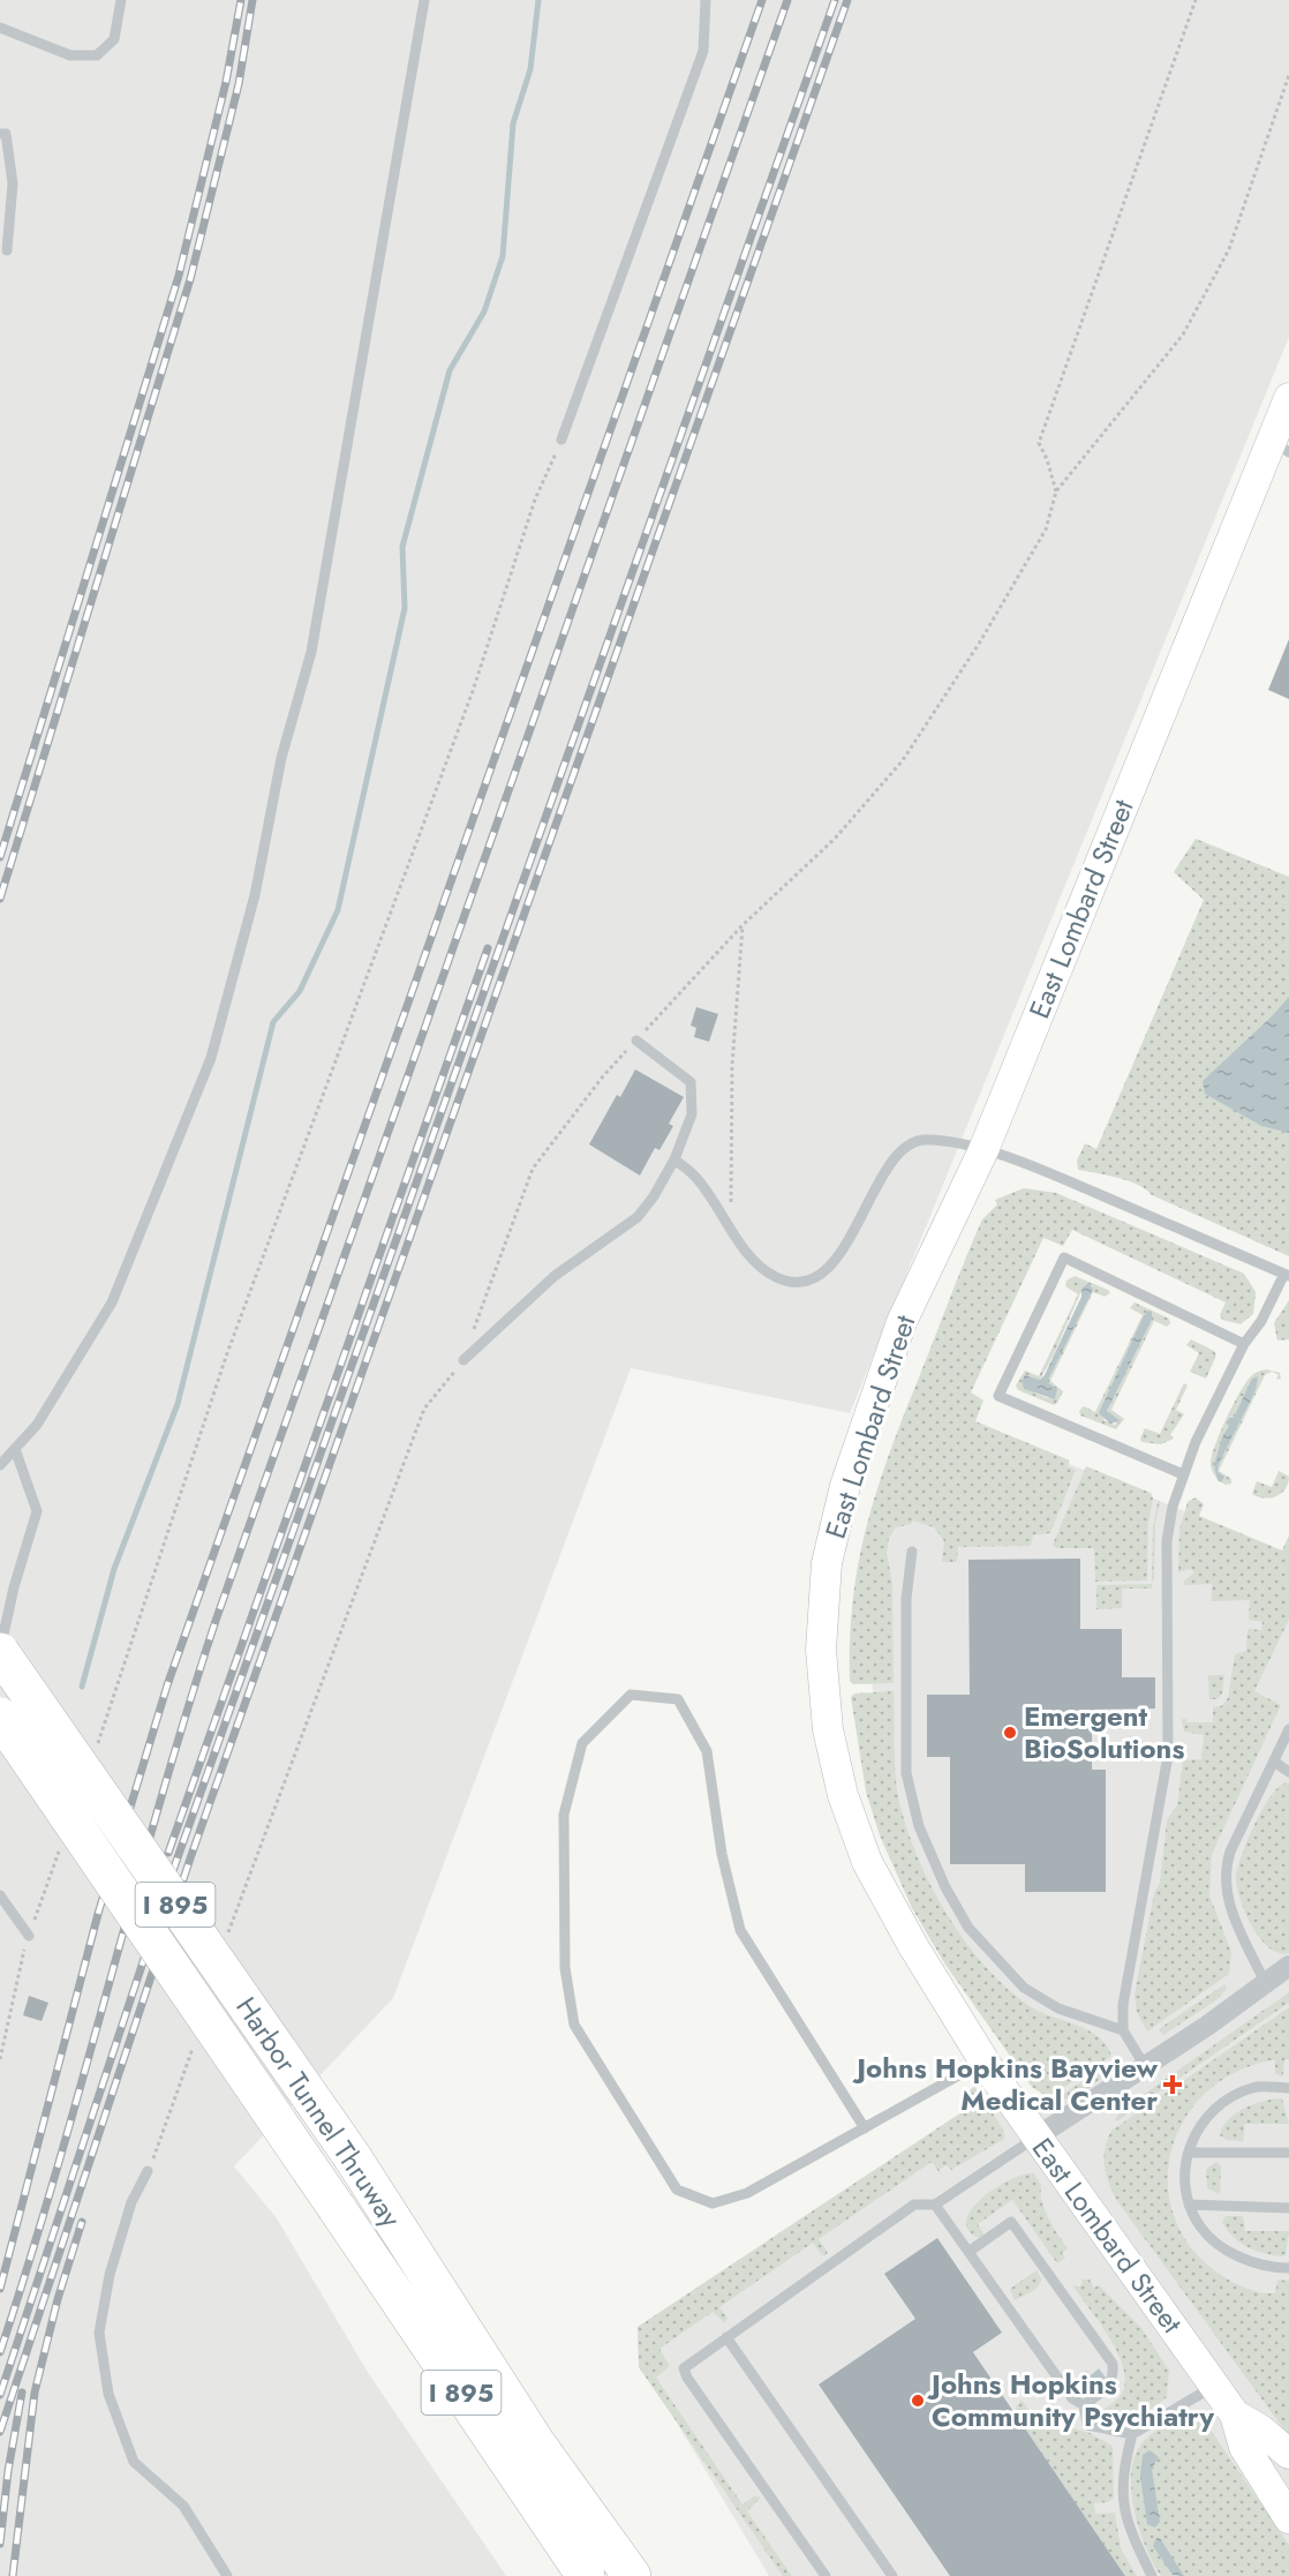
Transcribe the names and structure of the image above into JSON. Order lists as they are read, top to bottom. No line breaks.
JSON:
{"streets":{"highway":["I 895","Harbor Tunnel Thruway"],"main road":["East Lombard Street"]},"places":{"other":["Emergent BioSolutions","Johns Hopkins Community Psychiatry"],"health":["Johns Hopkins Bayview Medical Center"]}}
